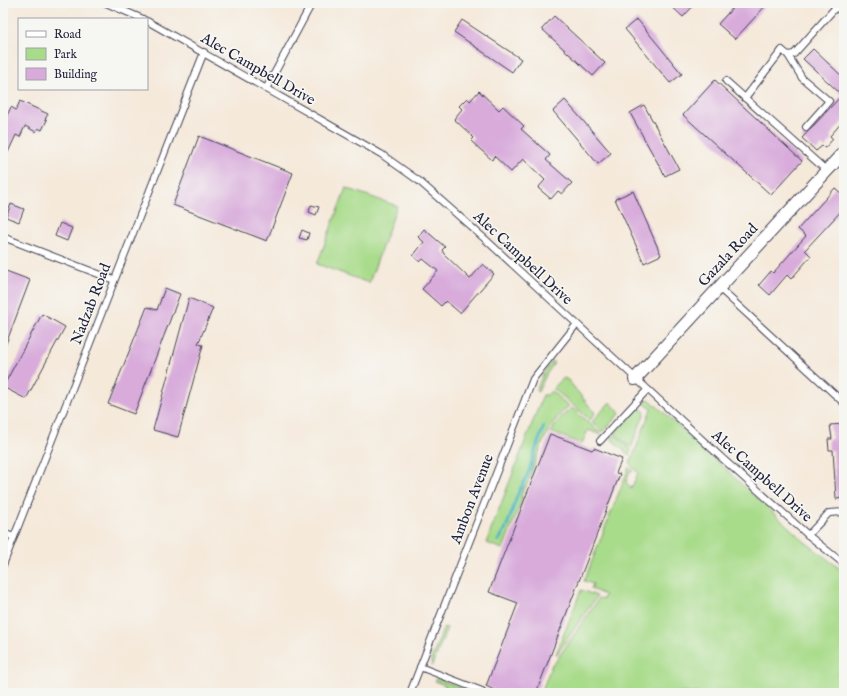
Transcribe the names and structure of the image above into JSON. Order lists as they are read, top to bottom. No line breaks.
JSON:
{"streets":{"street":["Gazala Road"],"lane":["Alec Campbell Drive","Nadzab Road","Ambon Avenue"]},"crossings":[["Alec Campbell Drive","Gazala Road"],["Alec Campbell Drive","Nadzab Road"],["Alec Campbell Drive","Ambon Avenue"]],"legend":["Road","Park","Building"]}
